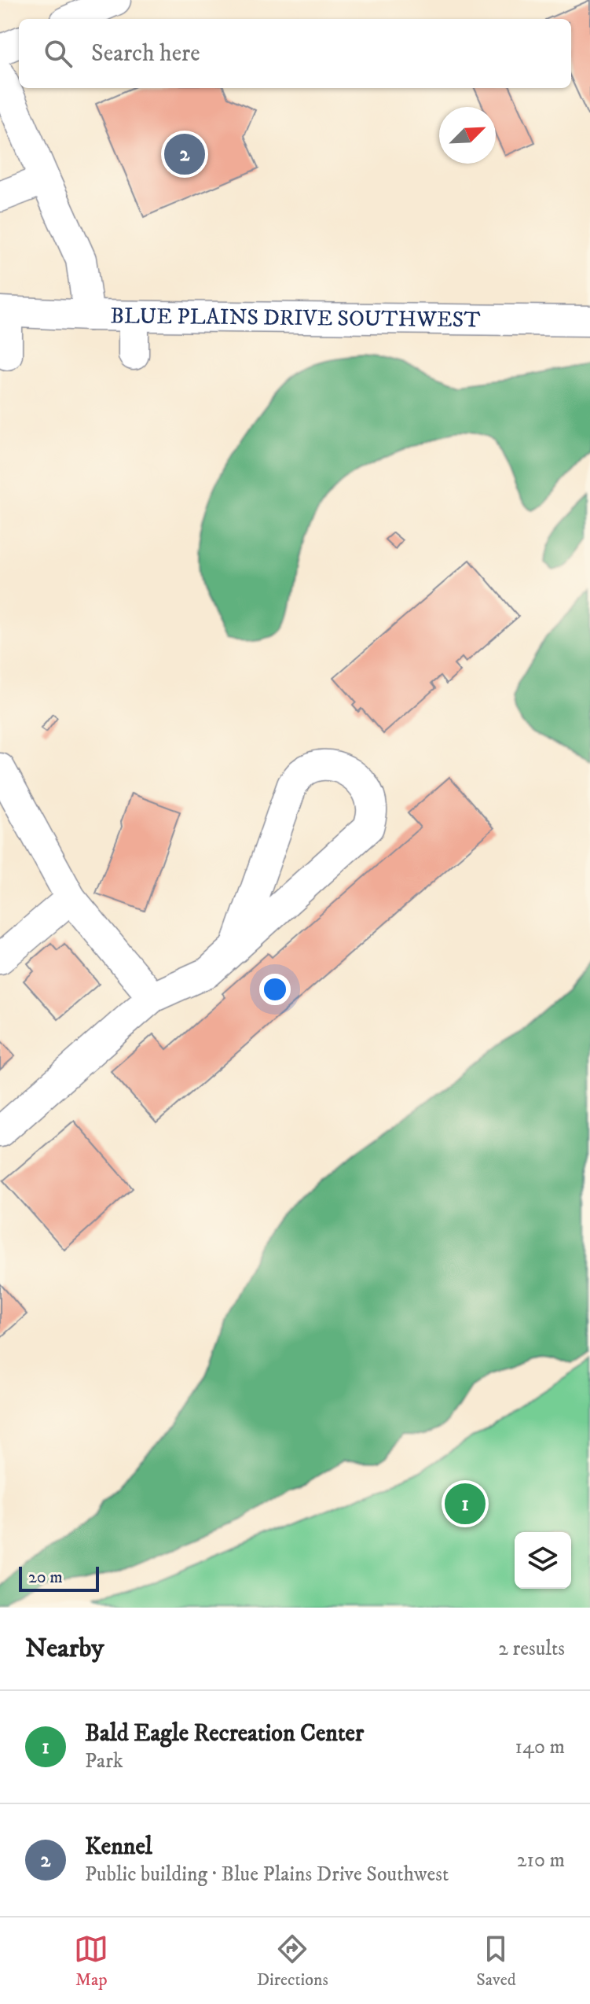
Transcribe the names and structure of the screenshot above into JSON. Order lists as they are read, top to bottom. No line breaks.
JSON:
{"streets":{"street":["BLUE PLAINS DRIVE SOUTHWEST"]},"scale_bar":"20 m","north":"top right","page":{"search":"Search here","pins":["2","1"],"scale":"20 m","heading":["Nearby","2 results"],"list":[{"mark":"1","name":"Bald Eagle Recreation Center","note":"Park","value":"140 m"},{"mark":"2","name":"Kennel","note":"Public building · Blue Plains Drive Southwest","value":"210 m"}],"nav":["Map","Directions","Saved"]}}
